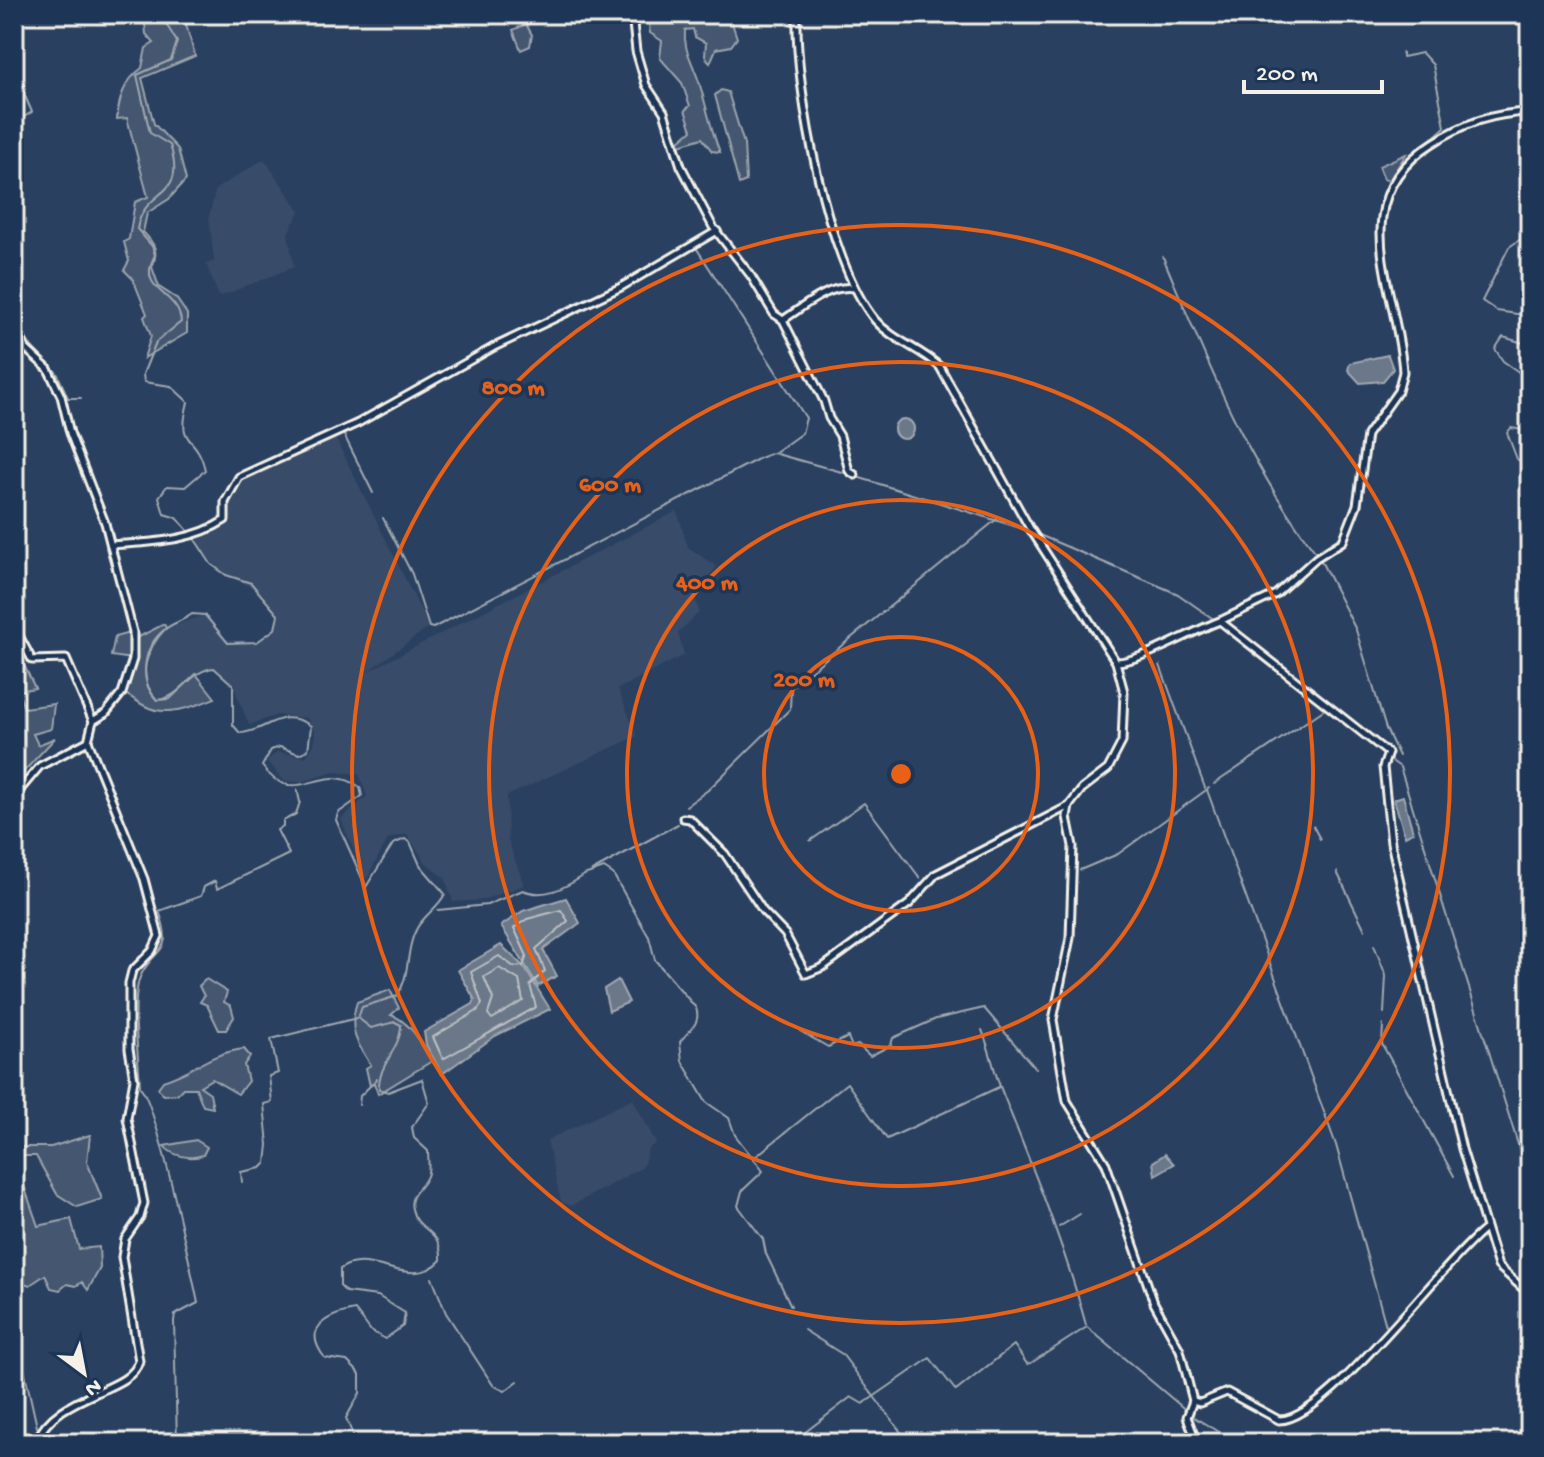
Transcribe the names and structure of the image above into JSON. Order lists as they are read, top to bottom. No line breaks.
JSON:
{"scale_bar":"200 m","north":"bottom right","rings":["800 m","600 m","400 m","200 m"]}
